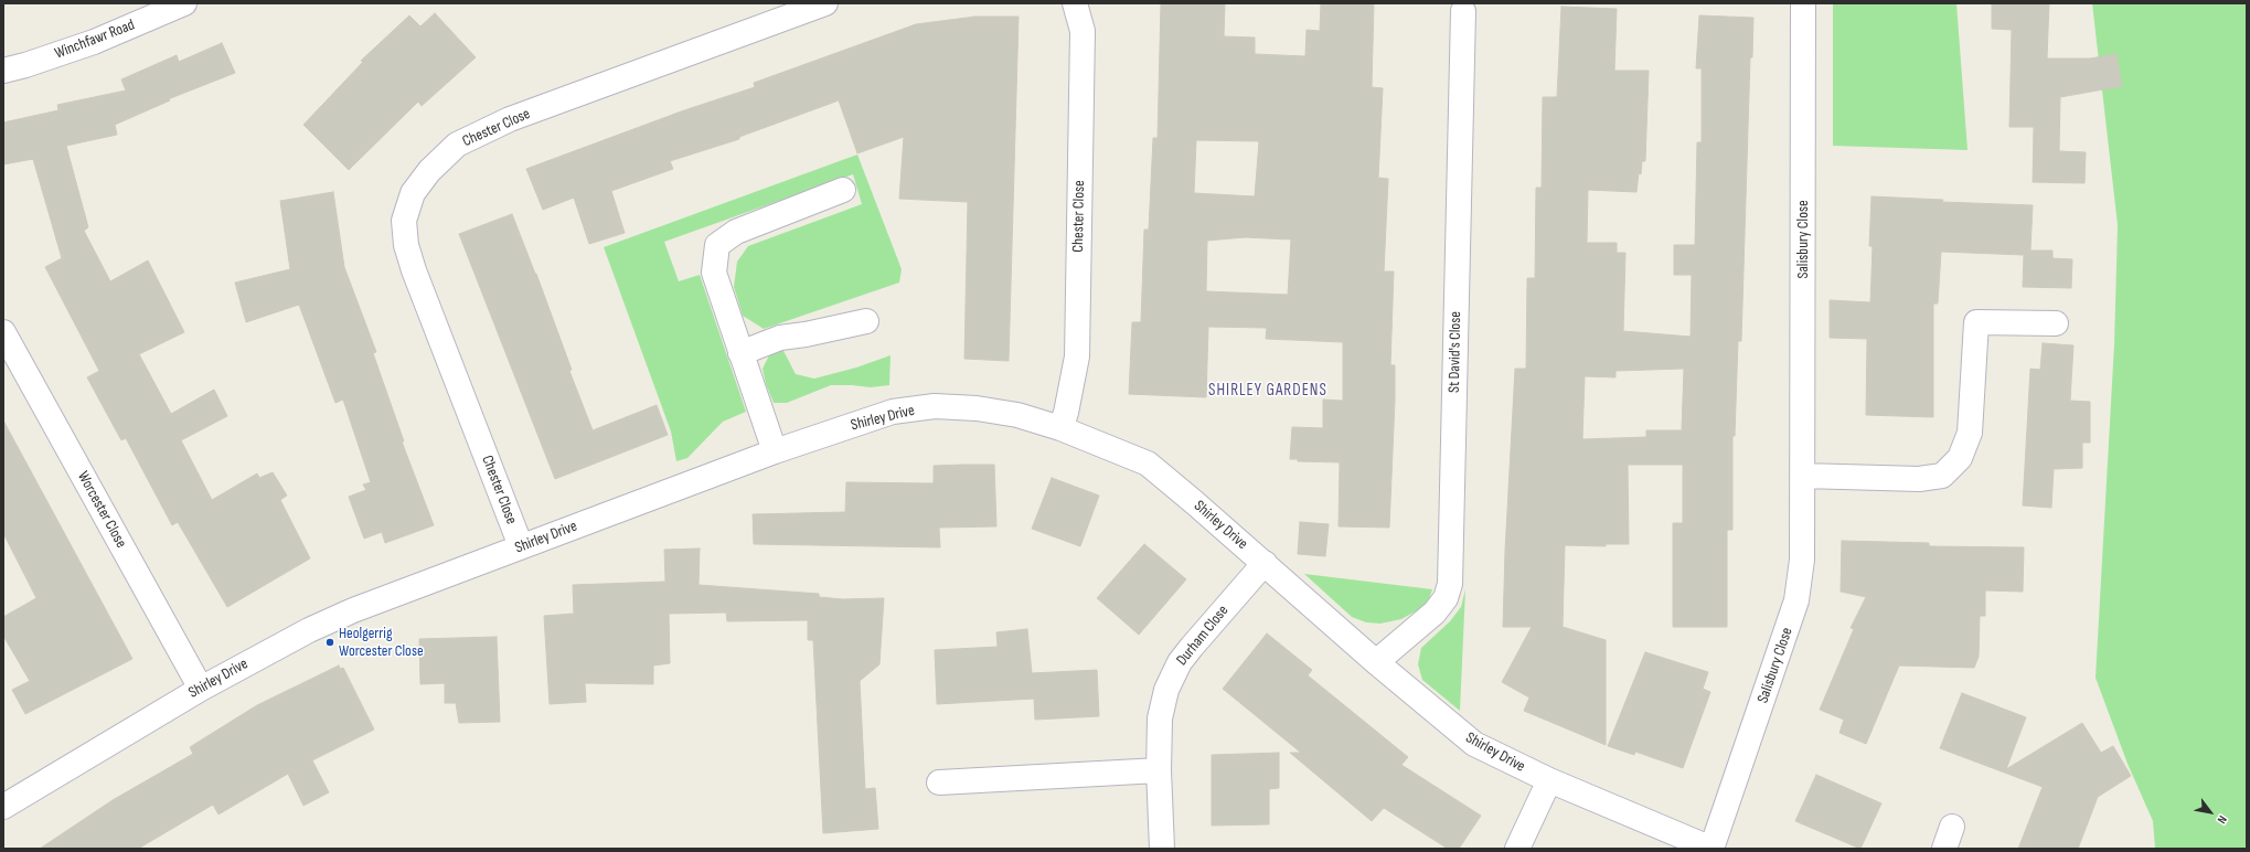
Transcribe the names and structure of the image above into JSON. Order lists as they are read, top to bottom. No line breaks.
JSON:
{"streets":{"street":["Winchfawr Road","Chester Close","Salisbury Close","St David's Close","Shirley Drive","Worcester Close","Durham Close"]},"crossings":[["Chester Close","Shirley Drive"],["Salisbury Close","Shirley Drive"],["St David's Close","Shirley Drive"],["Shirley Drive","Worcester Close"],["Shirley Drive","Durham Close"]],"districts":["SHIRLEY GARDENS"],"places":["Heolgerrig Worcester Close"],"north":"bottom right"}
